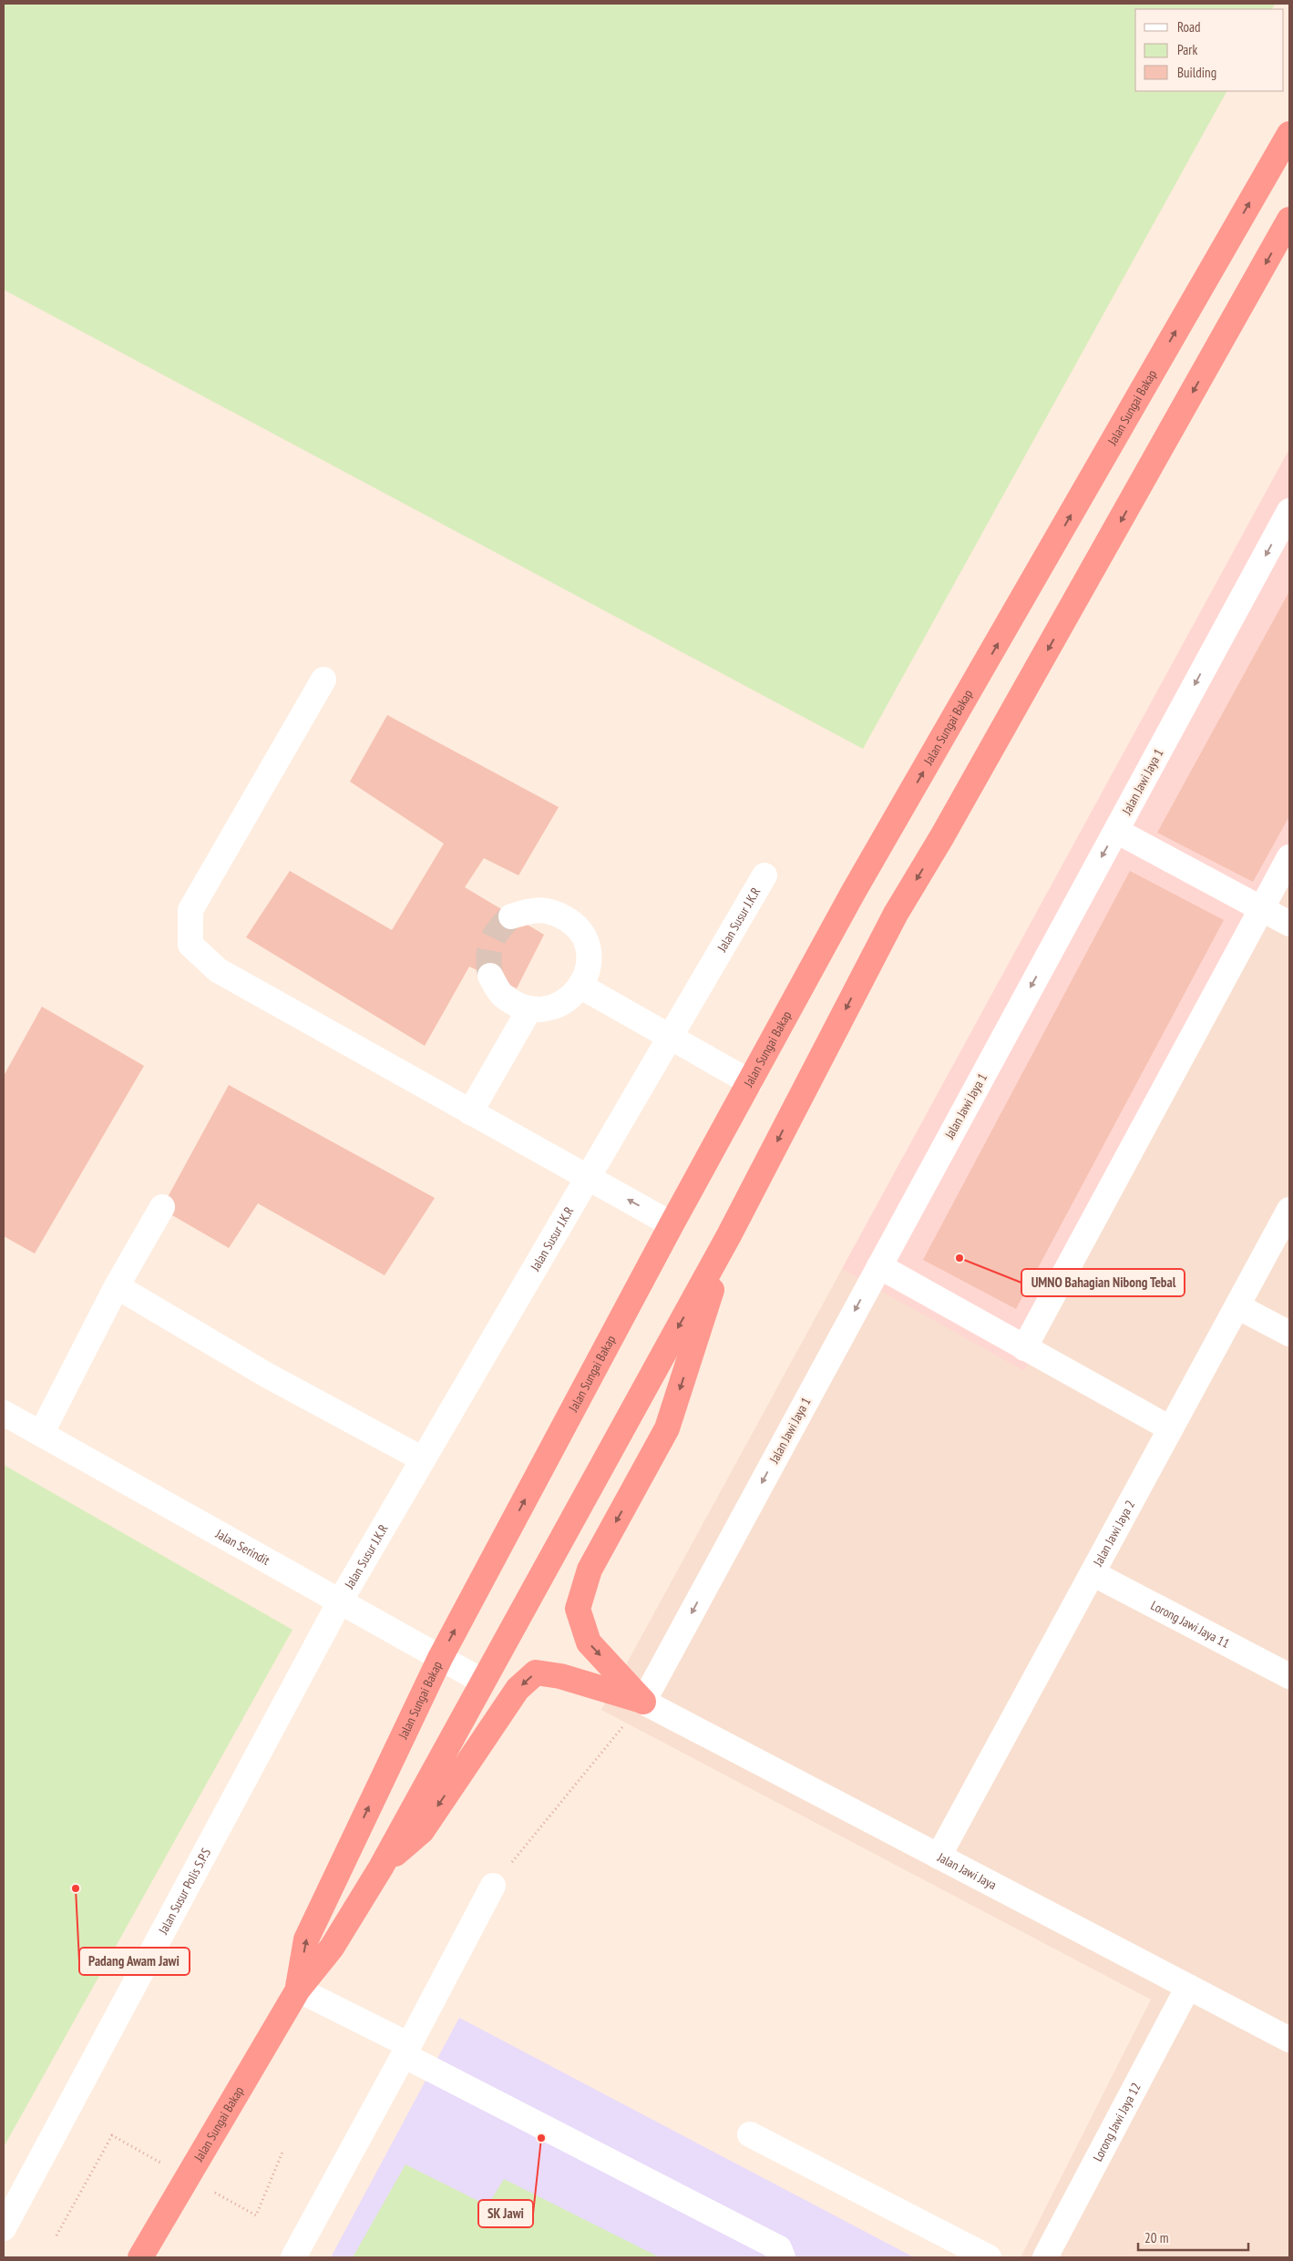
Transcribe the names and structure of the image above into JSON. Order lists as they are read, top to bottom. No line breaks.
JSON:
{"streets":{"highway":["Jalan Sungai Bakap"],"street":["Jalan Jawi Jaya 1","Jalan Susur J.K.R","Jalan Jawi Jaya 2","Jalan Serindit","Lorong Jawi Jaya 11","Jalan Jawi Jaya","Jalan Susur Polis S.P.S","Lorong Jawi Jaya 12"]},"crossings":[["Jalan Sungai Bakap","Jalan Serindit"],["Jalan Jawi Jaya 1","Jalan Jawi Jaya"],["Jalan Susur J.K.R","Jalan Serindit"],["Jalan Susur J.K.R","Jalan Susur Polis S.P.S"],["Jalan Jawi Jaya 2","Lorong Jawi Jaya 11"],["Jalan Jawi Jaya 2","Jalan Jawi Jaya"],["Jalan Serindit","Jalan Susur Polis S.P.S"],["Jalan Jawi Jaya","Lorong Jawi Jaya 12"]],"places":["UMNO Bahagian Nibong Tebal","Padang Awam Jawi","SK Jawi"],"legend":["Road","Park","Building"],"scale_bar":"20 m"}
